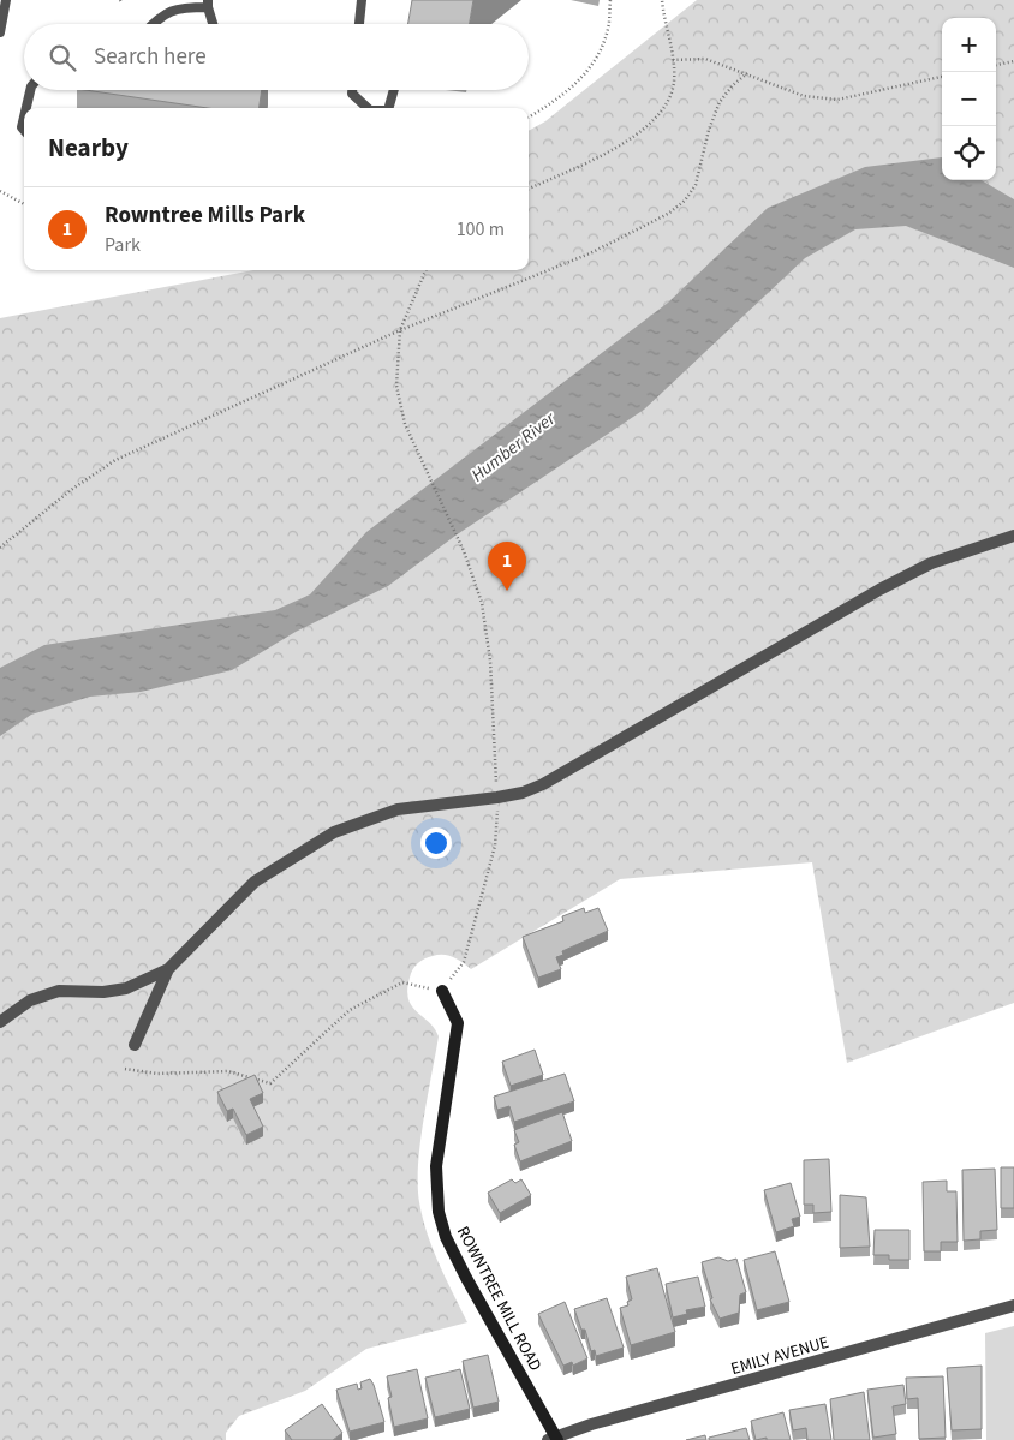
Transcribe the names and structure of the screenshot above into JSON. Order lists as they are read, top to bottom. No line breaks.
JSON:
{"streets":{"street":["ROWNTREE MILL ROAD","EMILY AVENUE"]},"crossings":[["ROWNTREE MILL ROAD","EMILY AVENUE"]],"water":["Humber River"],"page":{"map_buttons":["+","−"],"search":"Search here","heading":"Nearby","list":[{"mark":"1","name":"Rowntree Mills Park","note":"Park","value":"100 m"}],"pins":"1"}}
